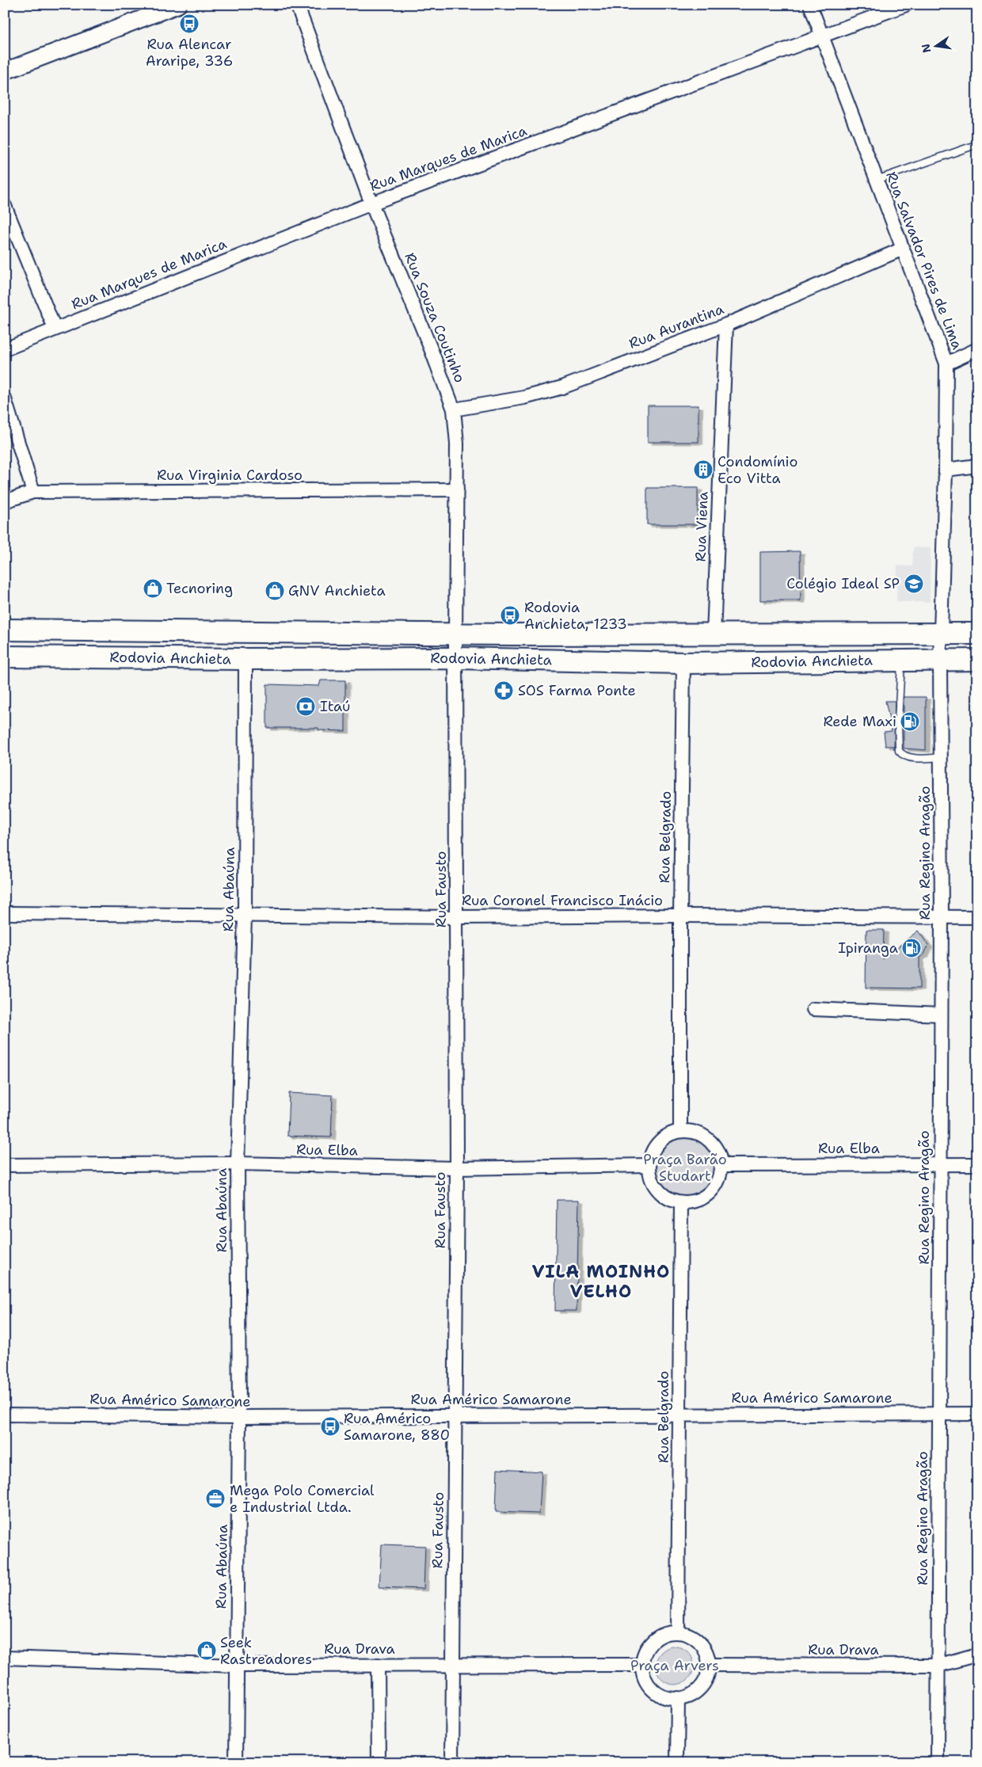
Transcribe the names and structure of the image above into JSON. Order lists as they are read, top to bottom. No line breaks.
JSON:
{"streets":{"highway":["Rodovia Anchieta"],"street":["Rua Marques de Marica","Rua Salvador Pires de Lima","Rua Souza Coutinho","Rua Aurantina","Rua Virginia Cardoso","Rua Viena","Rua Belgrado","Rua Regino Aragão","Rua Abaúna","Rua Fausto","Rua Coronel Francisco Inácio","Rua Elba","Rua Américo Samarone","Rua Drava"]},"crossings":[["Rua Marques de Marica","Rua Salvador Pires de Lima"],["Rua Marques de Marica","Rua Souza Coutinho"],["Rua Salvador Pires de Lima","Rua Aurantina"],["Rua Salvador Pires de Lima","Rodovia Anchieta"],["Rua Salvador Pires de Lima","Rua Regino Aragão"],["Rua Souza Coutinho","Rua Aurantina"],["Rua Souza Coutinho","Rua Virginia Cardoso"],["Rua Souza Coutinho","Rodovia Anchieta"],["Rua Souza Coutinho","Rua Fausto"],["Rua Aurantina","Rua Viena"],["Rua Viena","Rodovia Anchieta"],["Rodovia Anchieta","Rua Belgrado"],["Rodovia Anchieta","Rua Regino Aragão"],["Rodovia Anchieta","Rua Abaúna"],["Rodovia Anchieta","Rua Fausto"],["Rua Belgrado","Rua Coronel Francisco Inácio"],["Rua Belgrado","Rua Elba"],["Rua Belgrado","Rua Américo Samarone"],["Rua Belgrado","Rua Drava"],["Rua Regino Aragão","Rua Coronel Francisco Inácio"],["Rua Regino Aragão","Rua Elba"],["Rua Regino Aragão","Rua Américo Samarone"],["Rua Regino Aragão","Rua Drava"],["Rua Abaúna","Rua Coronel Francisco Inácio"],["Rua Abaúna","Rua Elba"],["Rua Abaúna","Rua Américo Samarone"],["Rua Abaúna","Rua Drava"],["Rua Fausto","Rua Coronel Francisco Inácio"],["Rua Fausto","Rua Elba"],["Rua Fausto","Rua Américo Samarone"],["Rua Fausto","Rua Drava"]],"districts":["VILA MOINHO VELHO"],"parks":["Praça Barão Studart","Praça Arvers"],"places":{"bus stop":["Rua Alencar Araripe, 336","Rodovia Anchieta, 1233","Rua Américo Samarone, 880"],"building":["Condomínio Eco Vitta"],"school or university":["Colégio Ideal SP"],"shop":["Tecnoring","GNV Anchieta","Seek Rastreadores"],"pharmacy":["SOS Farma Ponte"],"bank":["Itaú"],"fuel station":["Rede Maxi","Ipiranga"],"office":["Mega Polo Comercial e Industrial Ltda."]},"north":"left"}
